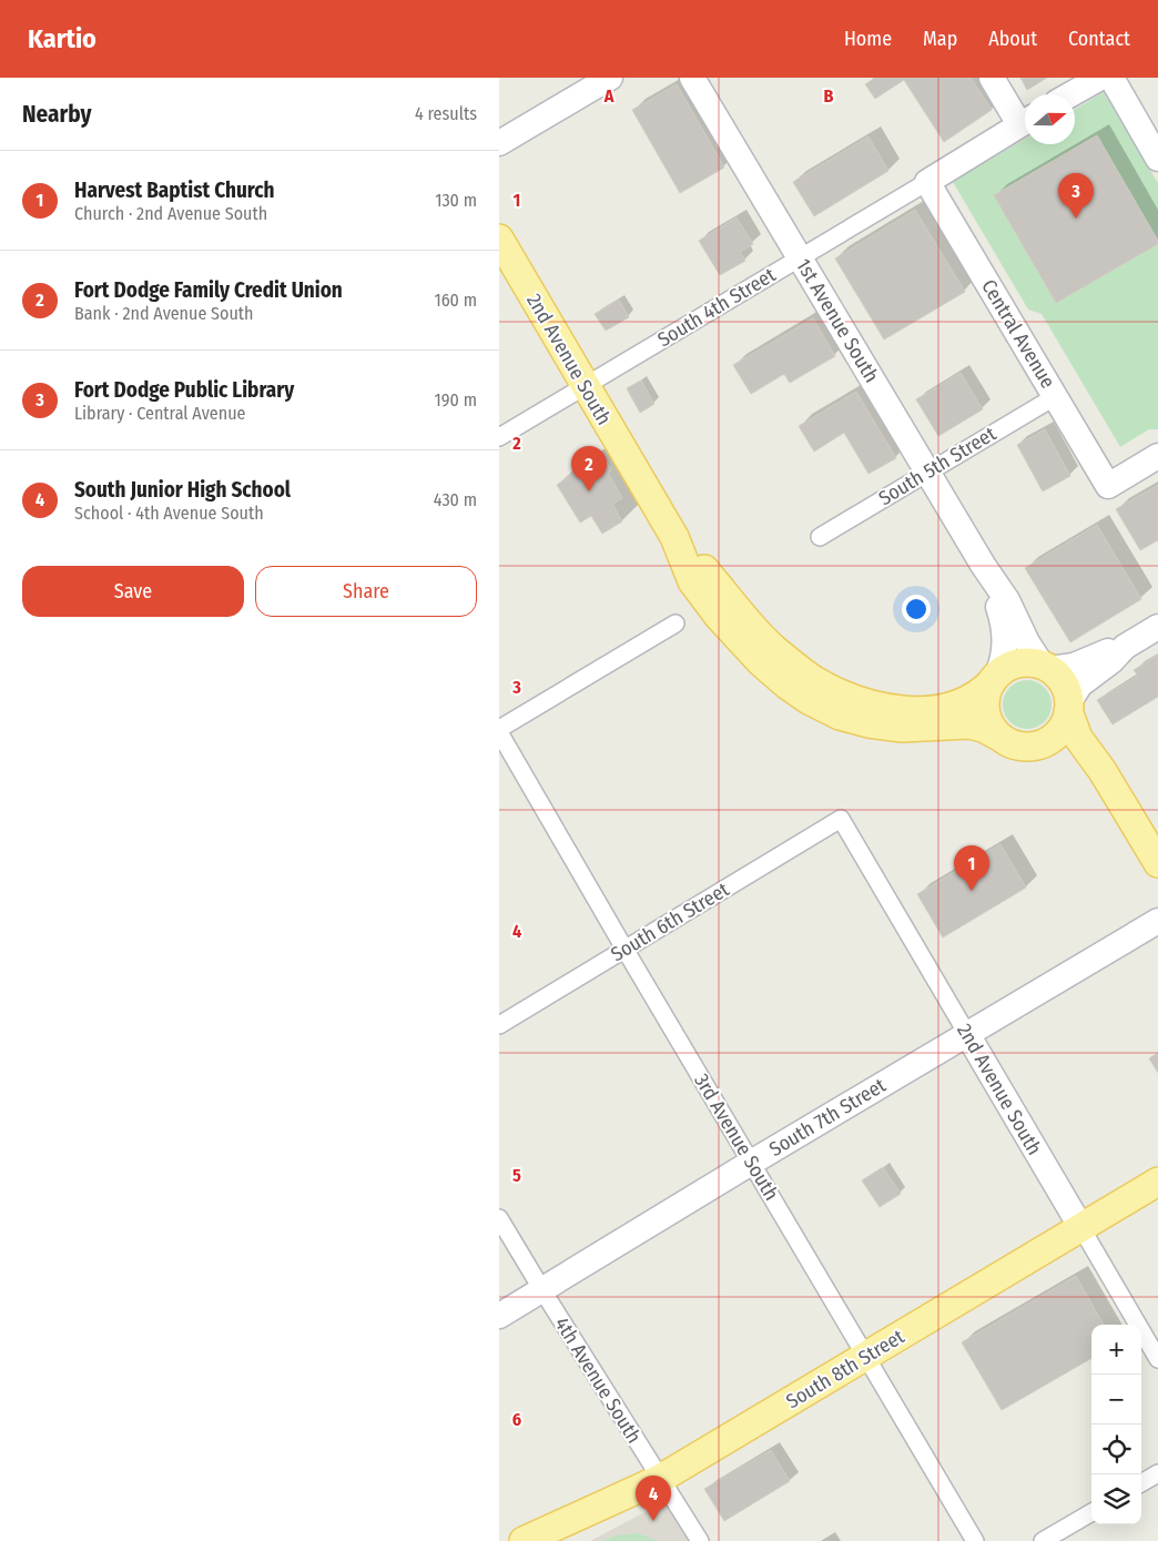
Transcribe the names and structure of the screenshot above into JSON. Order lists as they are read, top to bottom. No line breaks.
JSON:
{"streets":{"main road":["South 4th Street","1st Avenue South","Central Avenue","2nd Avenue South","South 7th Street","South 8th Street"],"street":["South 5th Street","South 6th Street","3rd Avenue South","4th Avenue South"]},"crossings":[["South 4th Street","1st Avenue South"],["South 4th Street","Central Avenue"],["South 4th Street","2nd Avenue South"],["1st Avenue South","2nd Avenue South"],["1st Avenue South","South 5th Street"],["Central Avenue","South 5th Street"],["2nd Avenue South","South 6th Street"],["2nd Avenue South","South 7th Street"],["2nd Avenue South","South 8th Street"],["South 6th Street","3rd Avenue South"],["South 7th Street","3rd Avenue South"],["South 7th Street","4th Avenue South"],["3rd Avenue South","South 8th Street"],["South 8th Street","4th Avenue South"]],"north":"right","page":{"header":"Kartio","nav":["Home","Map","About","Contact"],"heading":["Nearby","4 results"],"list":[{"mark":"1","name":"Harvest Baptist Church","note":"Church · 2nd Avenue South","value":"130 m"},{"mark":"2","name":"Fort Dodge Family Credit Union","note":"Bank · 2nd Avenue South","value":"160 m"},{"mark":"3","name":"Fort Dodge Public Library","note":"Library · Central Avenue","value":"190 m"},{"mark":"4","name":"South Junior High School","note":"School · 4th Avenue South","value":"430 m"}],"pins":["3","2","1","4"],"buttons":["Save","Share"],"map_buttons":["+","−"]},"grid":{"columns":["A","B"],"rows":["1","2","3","4","5","6"]}}
